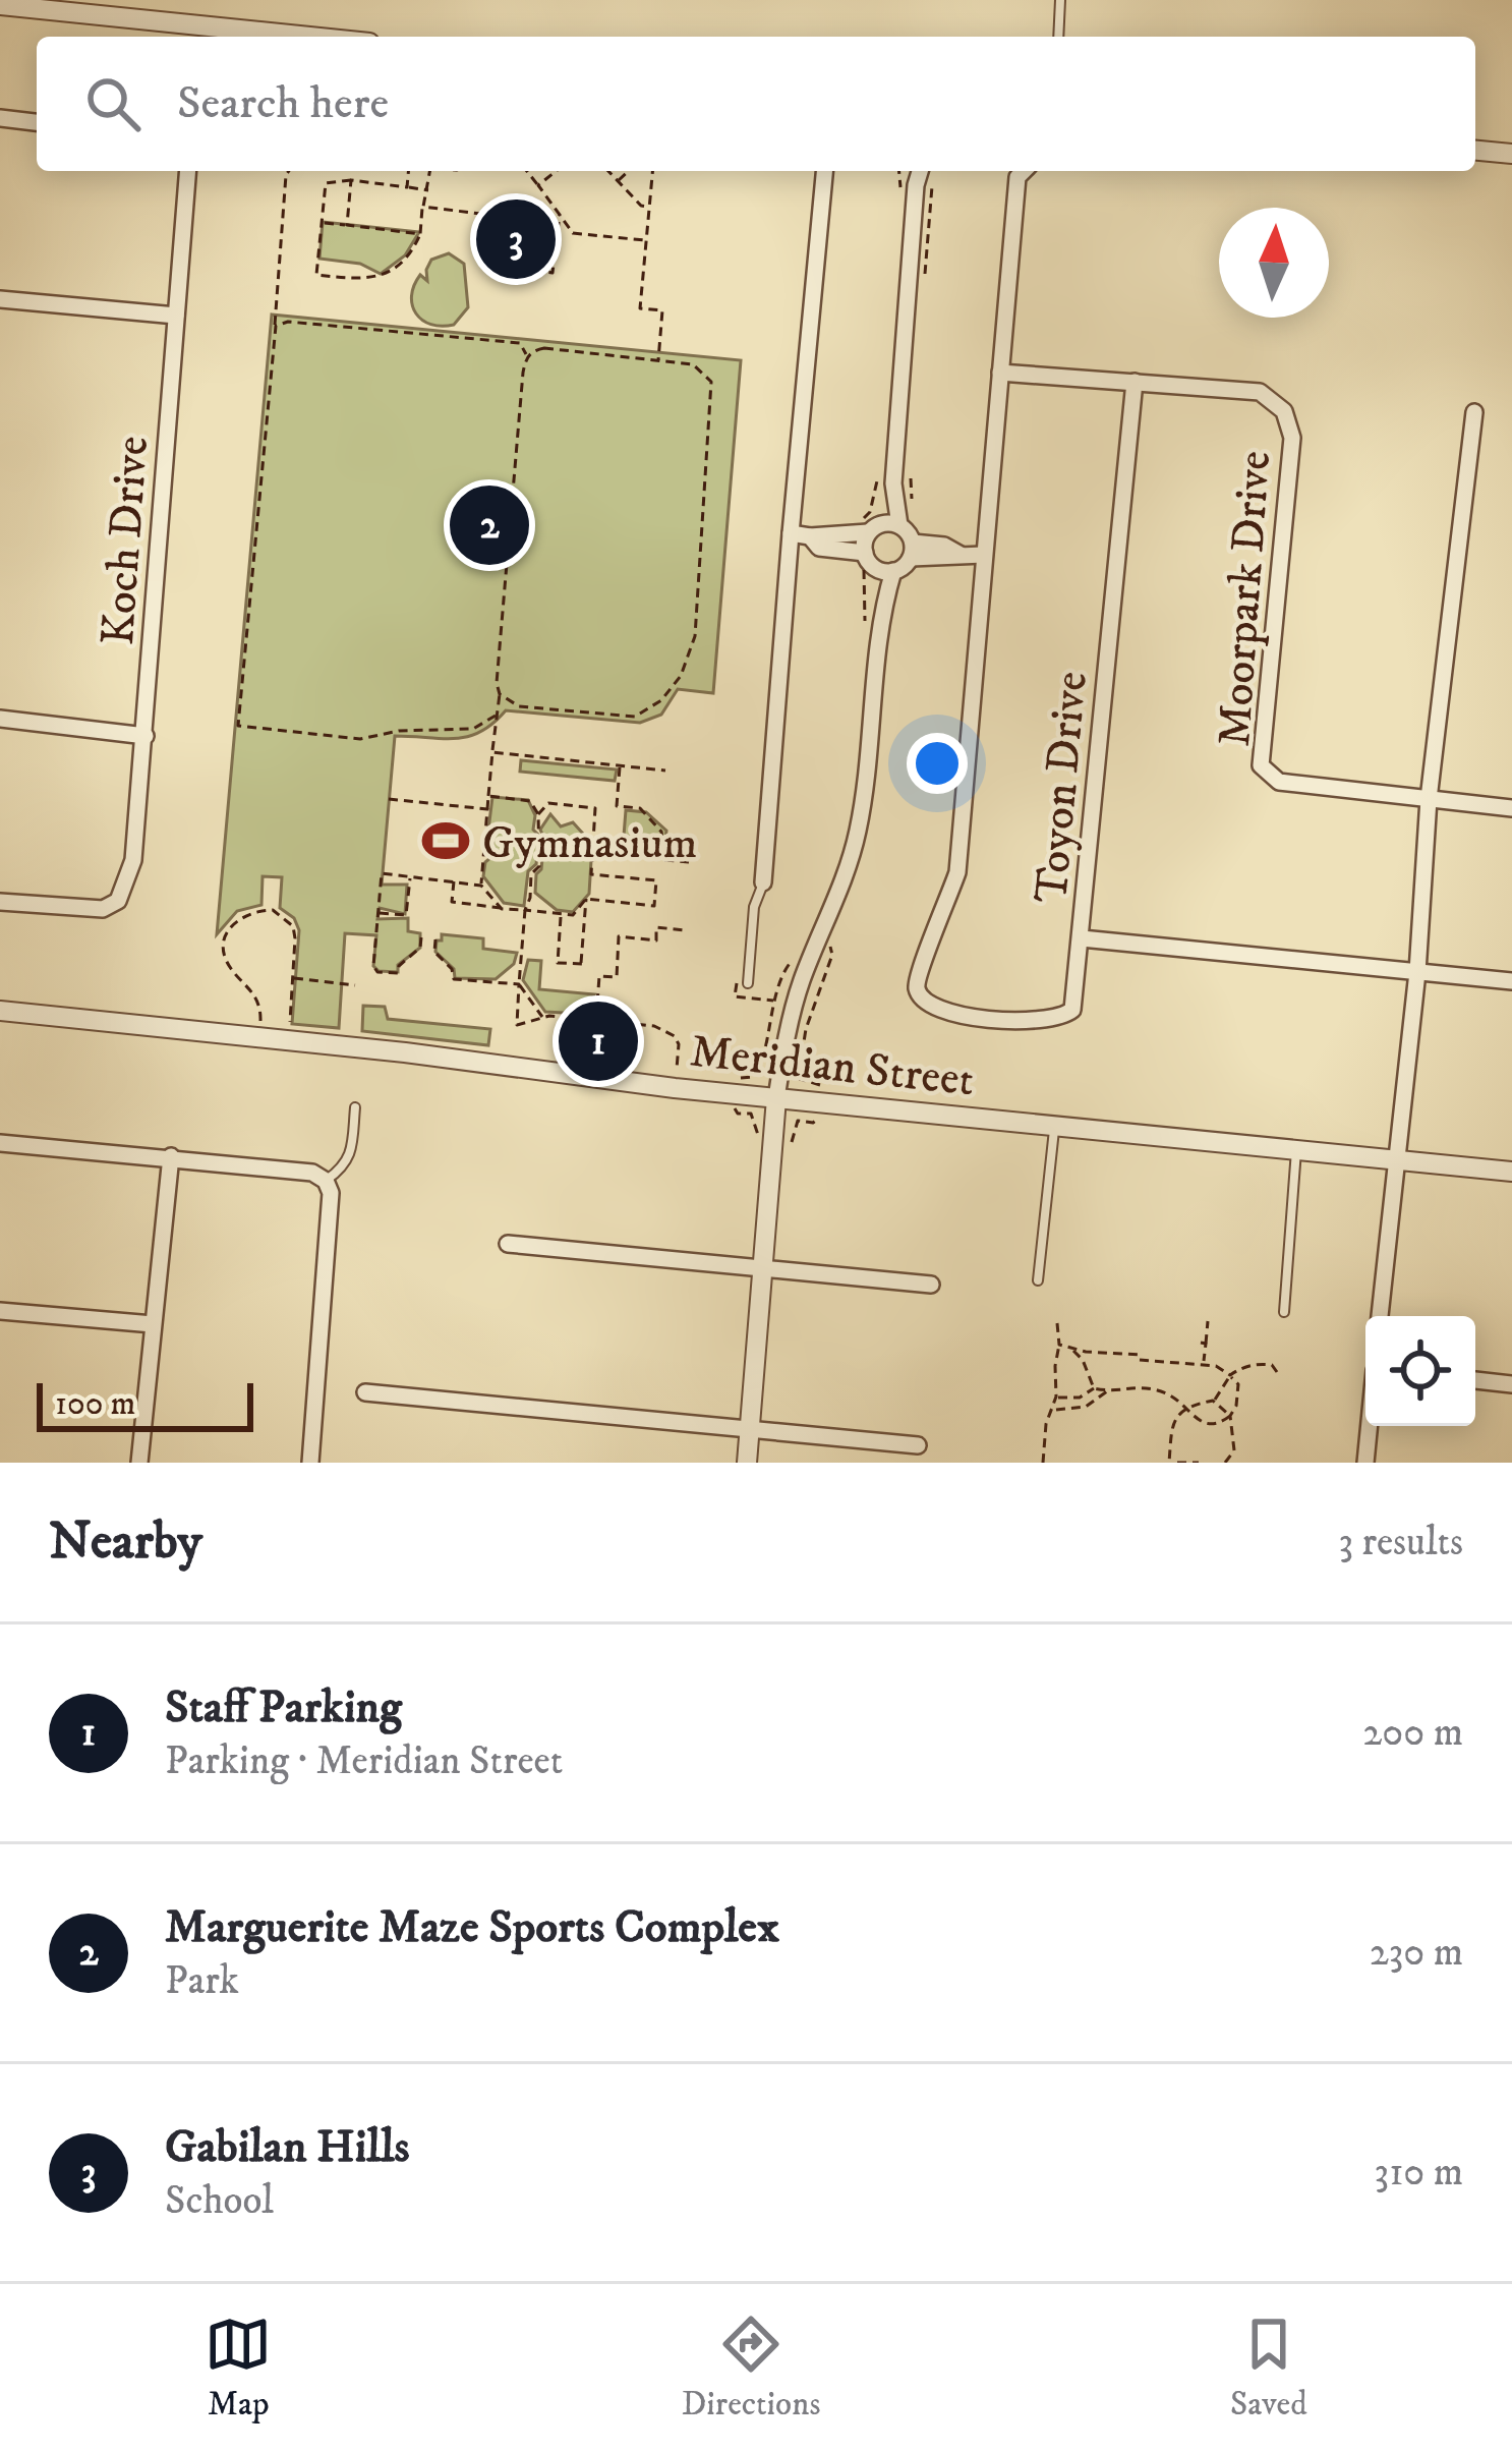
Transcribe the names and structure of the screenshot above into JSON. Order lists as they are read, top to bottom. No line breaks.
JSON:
{"streets":{"street":["Koch Drive","Moorpark Drive","Toyon Drive","Meridian Street"]},"crossings":[["Moorpark Drive","Toyon Drive"]],"places":{"sports":["Gymnasium"]},"scale_bar":"100 m","north":"top","page":{"search":"Search here","pins":["3","2","1"],"scale":"100 m","heading":["Nearby","3 results"],"list":[{"mark":"1","name":"Staff Parking","note":"Parking · Meridian Street","value":"200 m"},{"mark":"2","name":"Marguerite Maze Sports Complex","note":"Park","value":"230 m"},{"mark":"3","name":"Gabilan Hills","note":"School","value":"310 m"}],"nav":["Map","Directions","Saved"]}}
